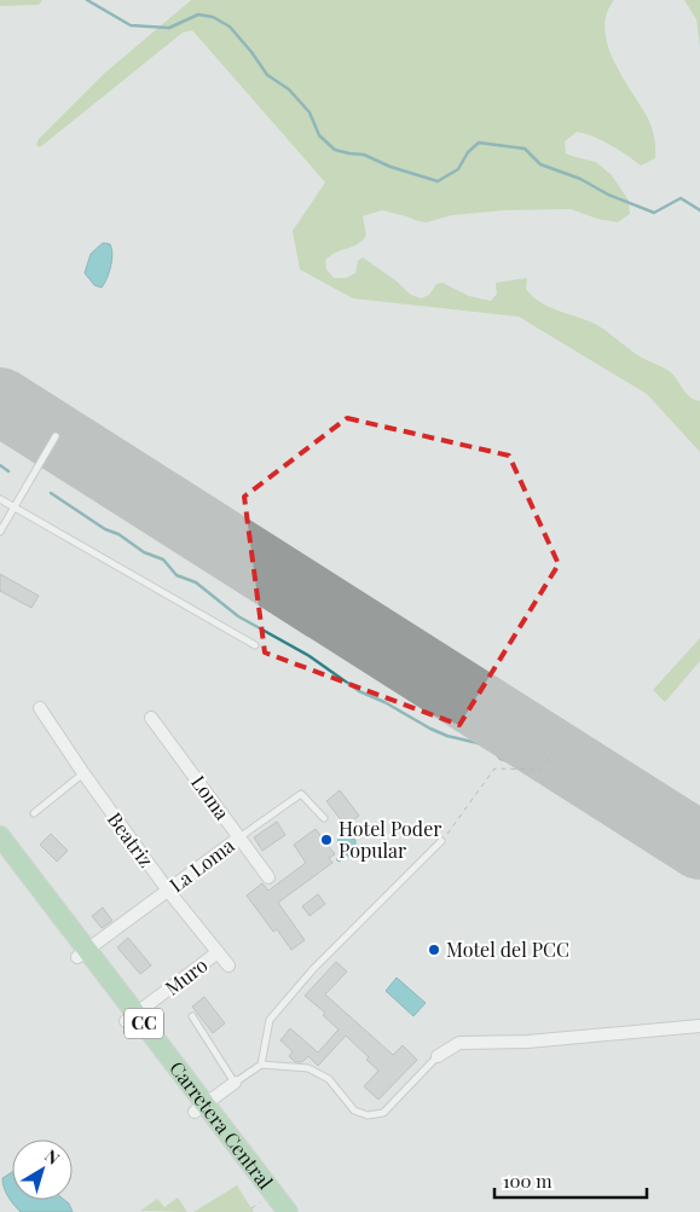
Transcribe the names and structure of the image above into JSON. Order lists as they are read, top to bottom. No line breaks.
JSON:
{"streets":{"main road":["CC","Carretera Central"],"street":["Loma","Beatriz","La Loma","Muro"]},"crossings":[["Loma","La Loma"],["Beatriz","La Loma"],["Beatriz","Muro"],["La Loma","Carretera Central"],["Muro","Carretera Central"]],"places":["Hotel Poder Popular","Motel del PCC"],"scale_bar":"100 m","north":"top right"}
